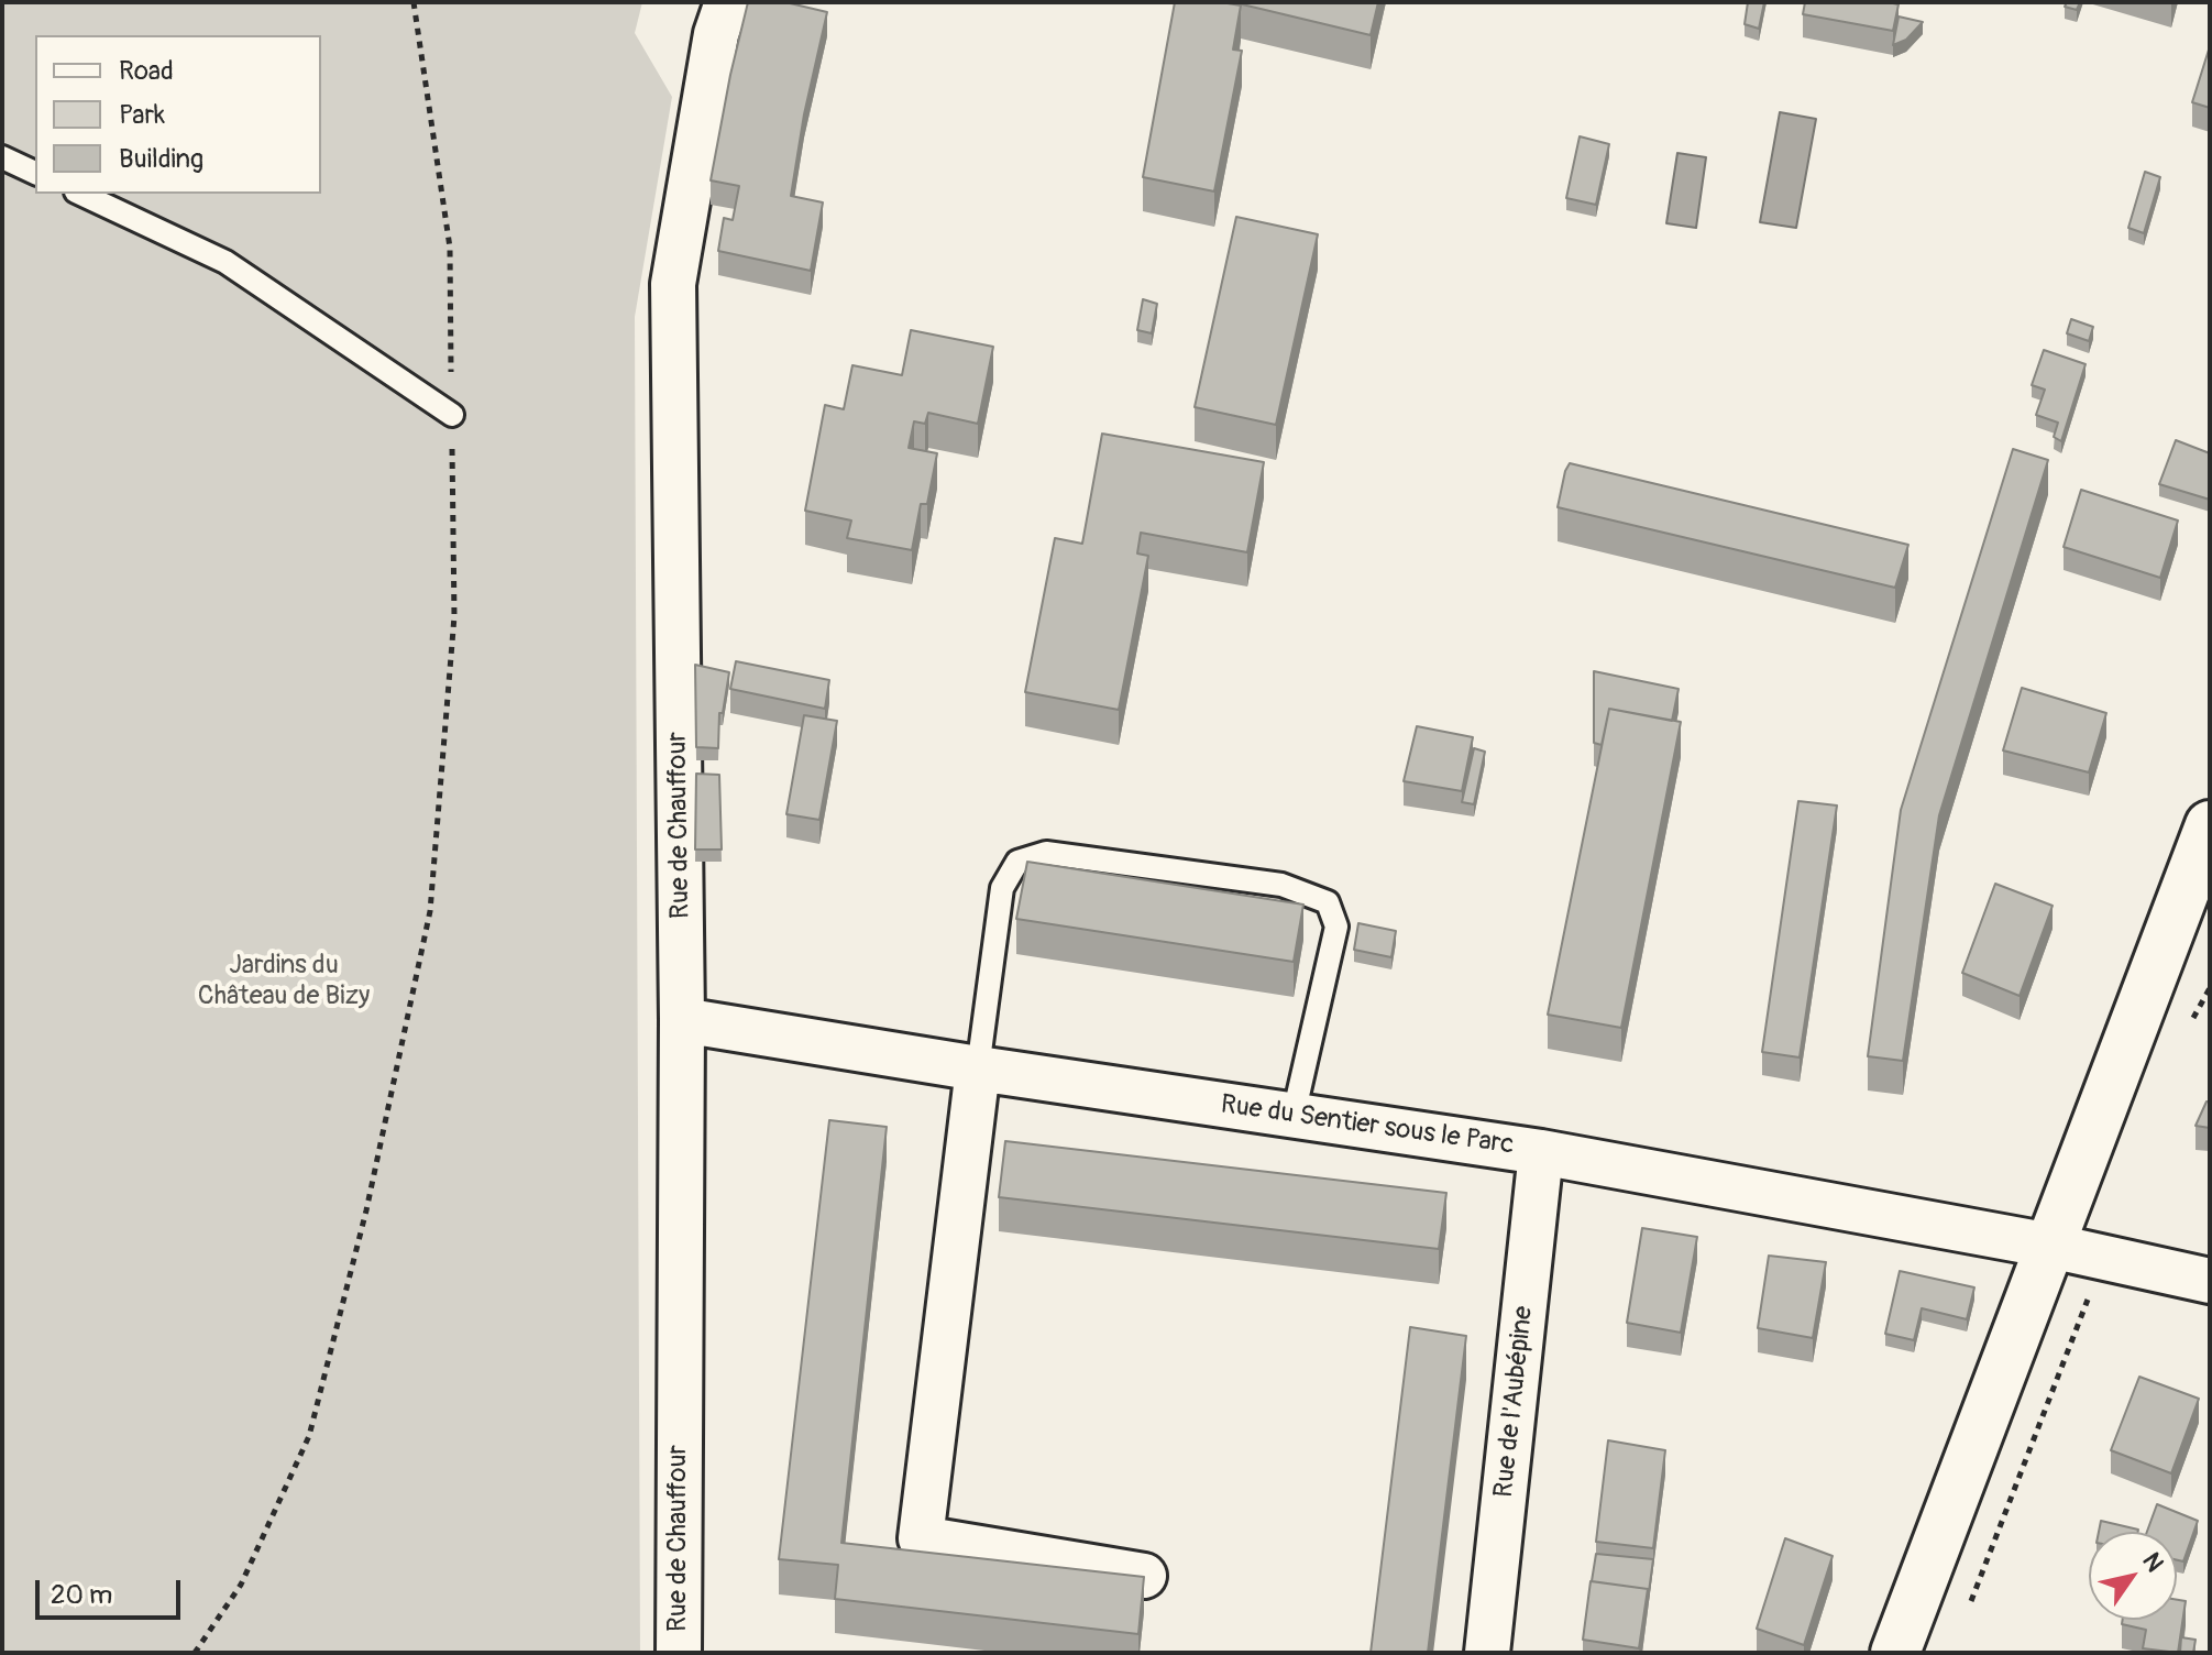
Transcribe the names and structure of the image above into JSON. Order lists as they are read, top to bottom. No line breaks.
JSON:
{"streets":{"street":["Rue de Chauffour","Rue du Sentier sous le Parc","Rue de l'Aubépine"]},"crossings":[["Rue de Chauffour","Rue du Sentier sous le Parc"],["Rue du Sentier sous le Parc","Rue de l'Aubépine"]],"parks":["Jardins du Château de Bizy"],"legend":["Road","Park","Building"],"scale_bar":"20 m","north":"top right"}
